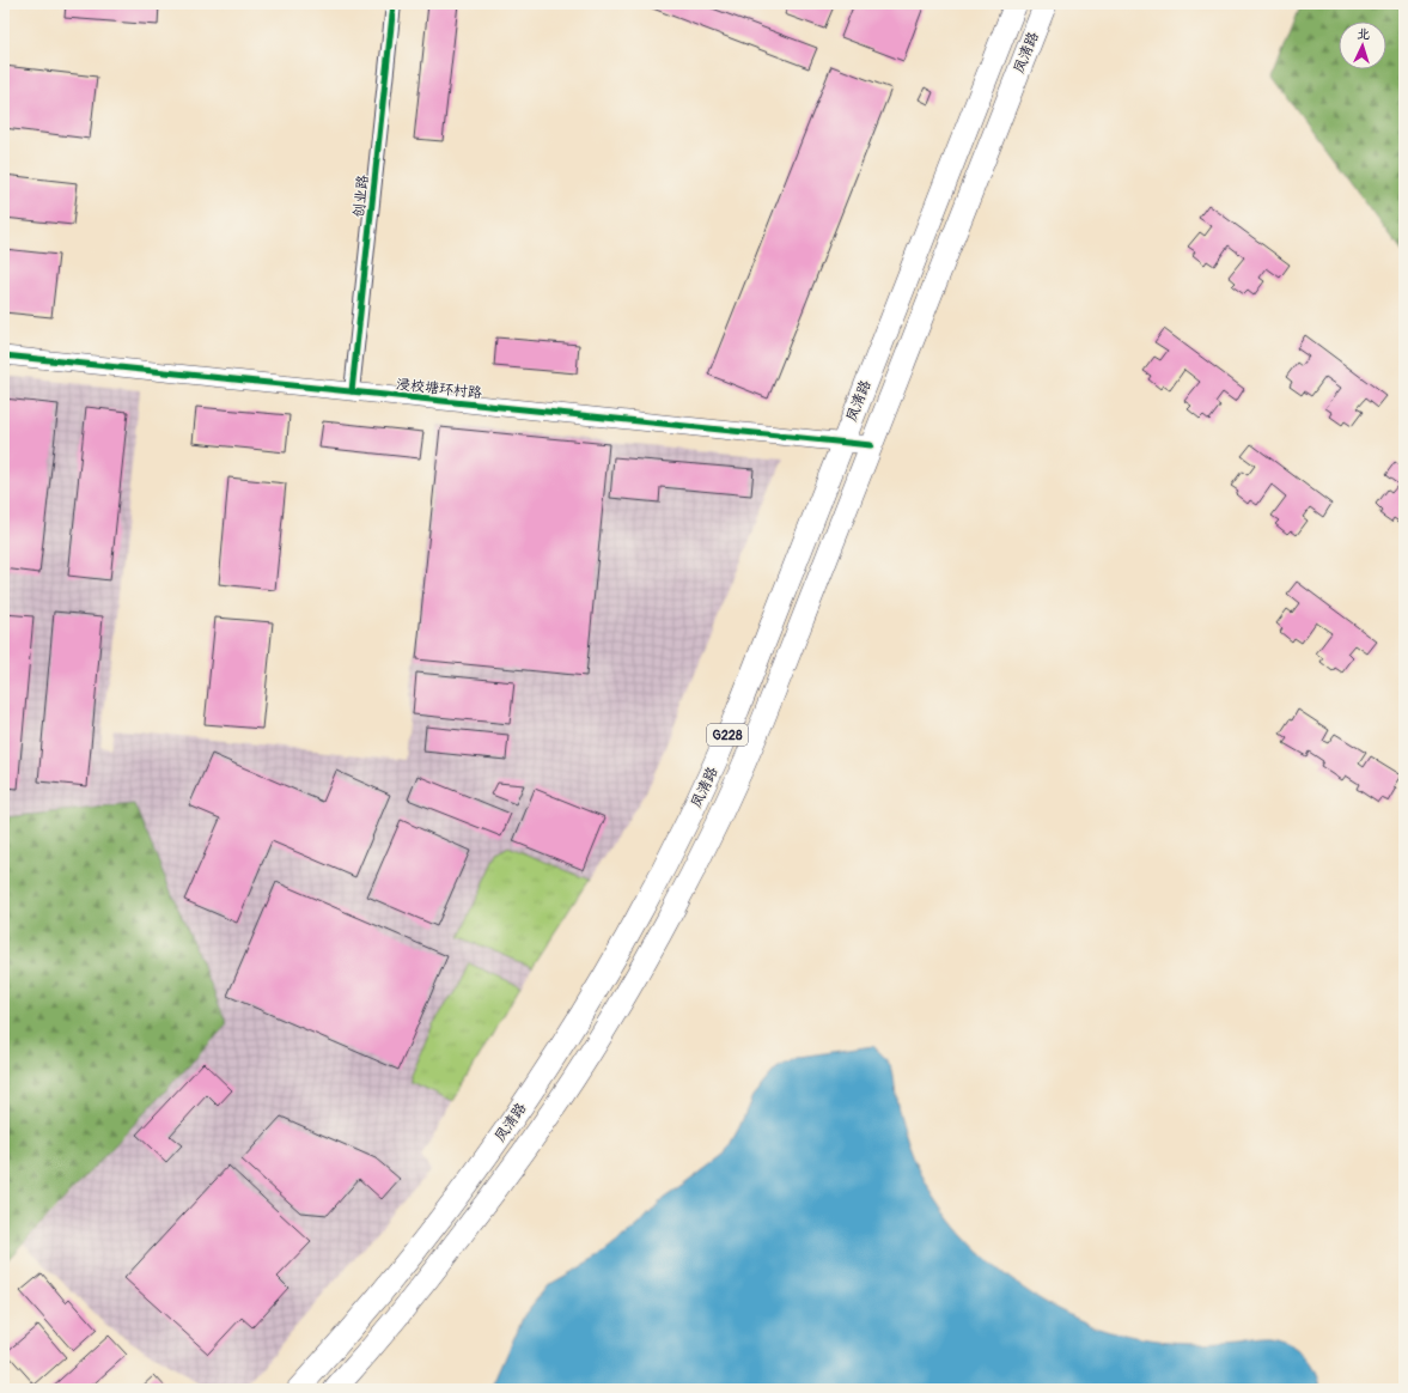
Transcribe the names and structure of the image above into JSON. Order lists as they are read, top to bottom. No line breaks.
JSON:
{"streets":{"highway":["凤清路","G228"],"street":["创业路","浸校塘环村路"]},"crossings":[["凤清路","浸校塘环村路"],["创业路","浸校塘环村路"]],"north":"top"}
